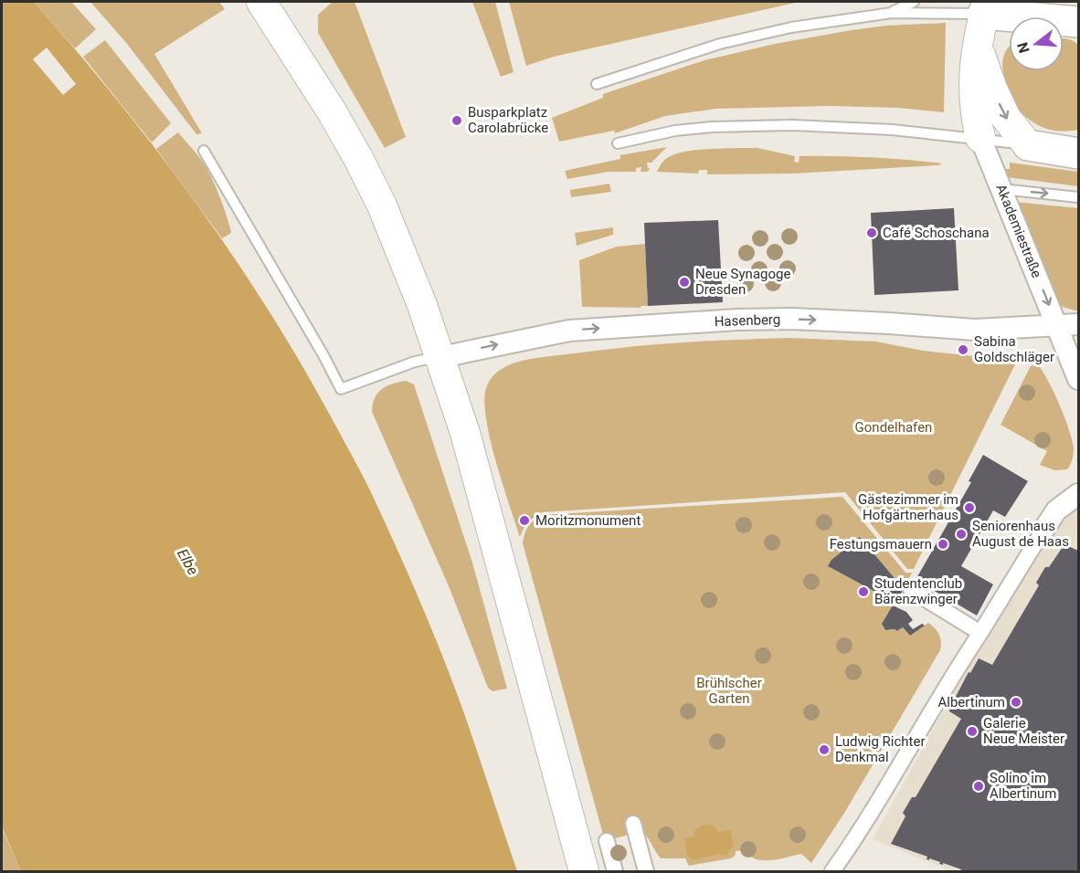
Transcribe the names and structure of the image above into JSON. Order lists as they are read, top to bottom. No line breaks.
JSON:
{"streets":{"street":["Akademiestraße","Hasenberg"]},"crossings":[["Akademiestraße","Hasenberg"]],"one_way":["Akademiestraße","Hasenberg"],"water":["Elbe"],"parks":["Gondelhafen","Brühlscher Garten"],"places":["Busparkplatz Carolabrücke","Café Schoschana","Neue Synagoge Dresden","Sabina Goldschläger","Gästezimmer im Hofgärtnerhaus","Moritzmonument","Seniorenhaus August de Haas","Festungsmauern","Studentenclub Bärenzwinger","Albertinum","Galerie Neue Meister","Ludwig Richter Denkmal","Solino im Albertinum"],"north":"left"}
